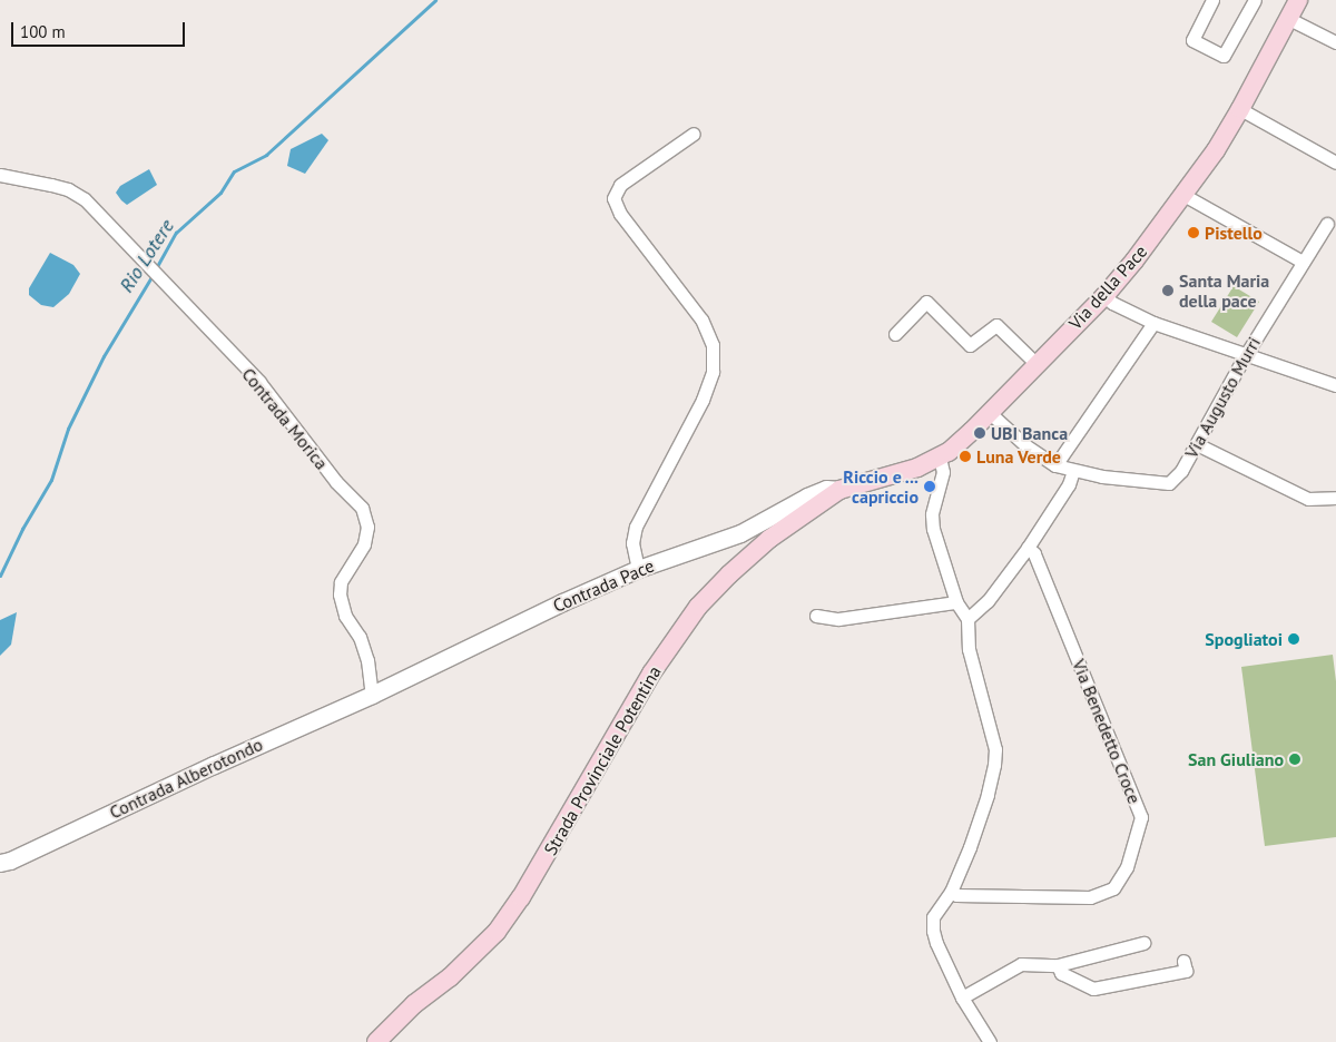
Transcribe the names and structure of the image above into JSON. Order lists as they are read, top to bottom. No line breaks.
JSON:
{"streets":{"main road":["Via della Pace","Strada Provinciale Potentina"],"street":["Via Augusto Murri","Contrada Morica","Contrada Pace","Via Benedetto Croce","Contrada Alberotondo"]},"crossings":[["Via della Pace","Contrada Pace"],["Via della Pace","Strada Provinciale Potentina"],["Contrada Morica","Contrada Pace"],["Contrada Morica","Contrada Alberotondo"],["Contrada Pace","Strada Provinciale Potentina"],["Contrada Pace","Contrada Alberotondo"]],"water":["Rio Lotere"],"places":["Pistello","Santa Maria della pace","UBI Banca","Luna Verde","Riccio e ... capriccio","Spogliatoi","San Giuliano"],"scale_bar":"100 m"}
